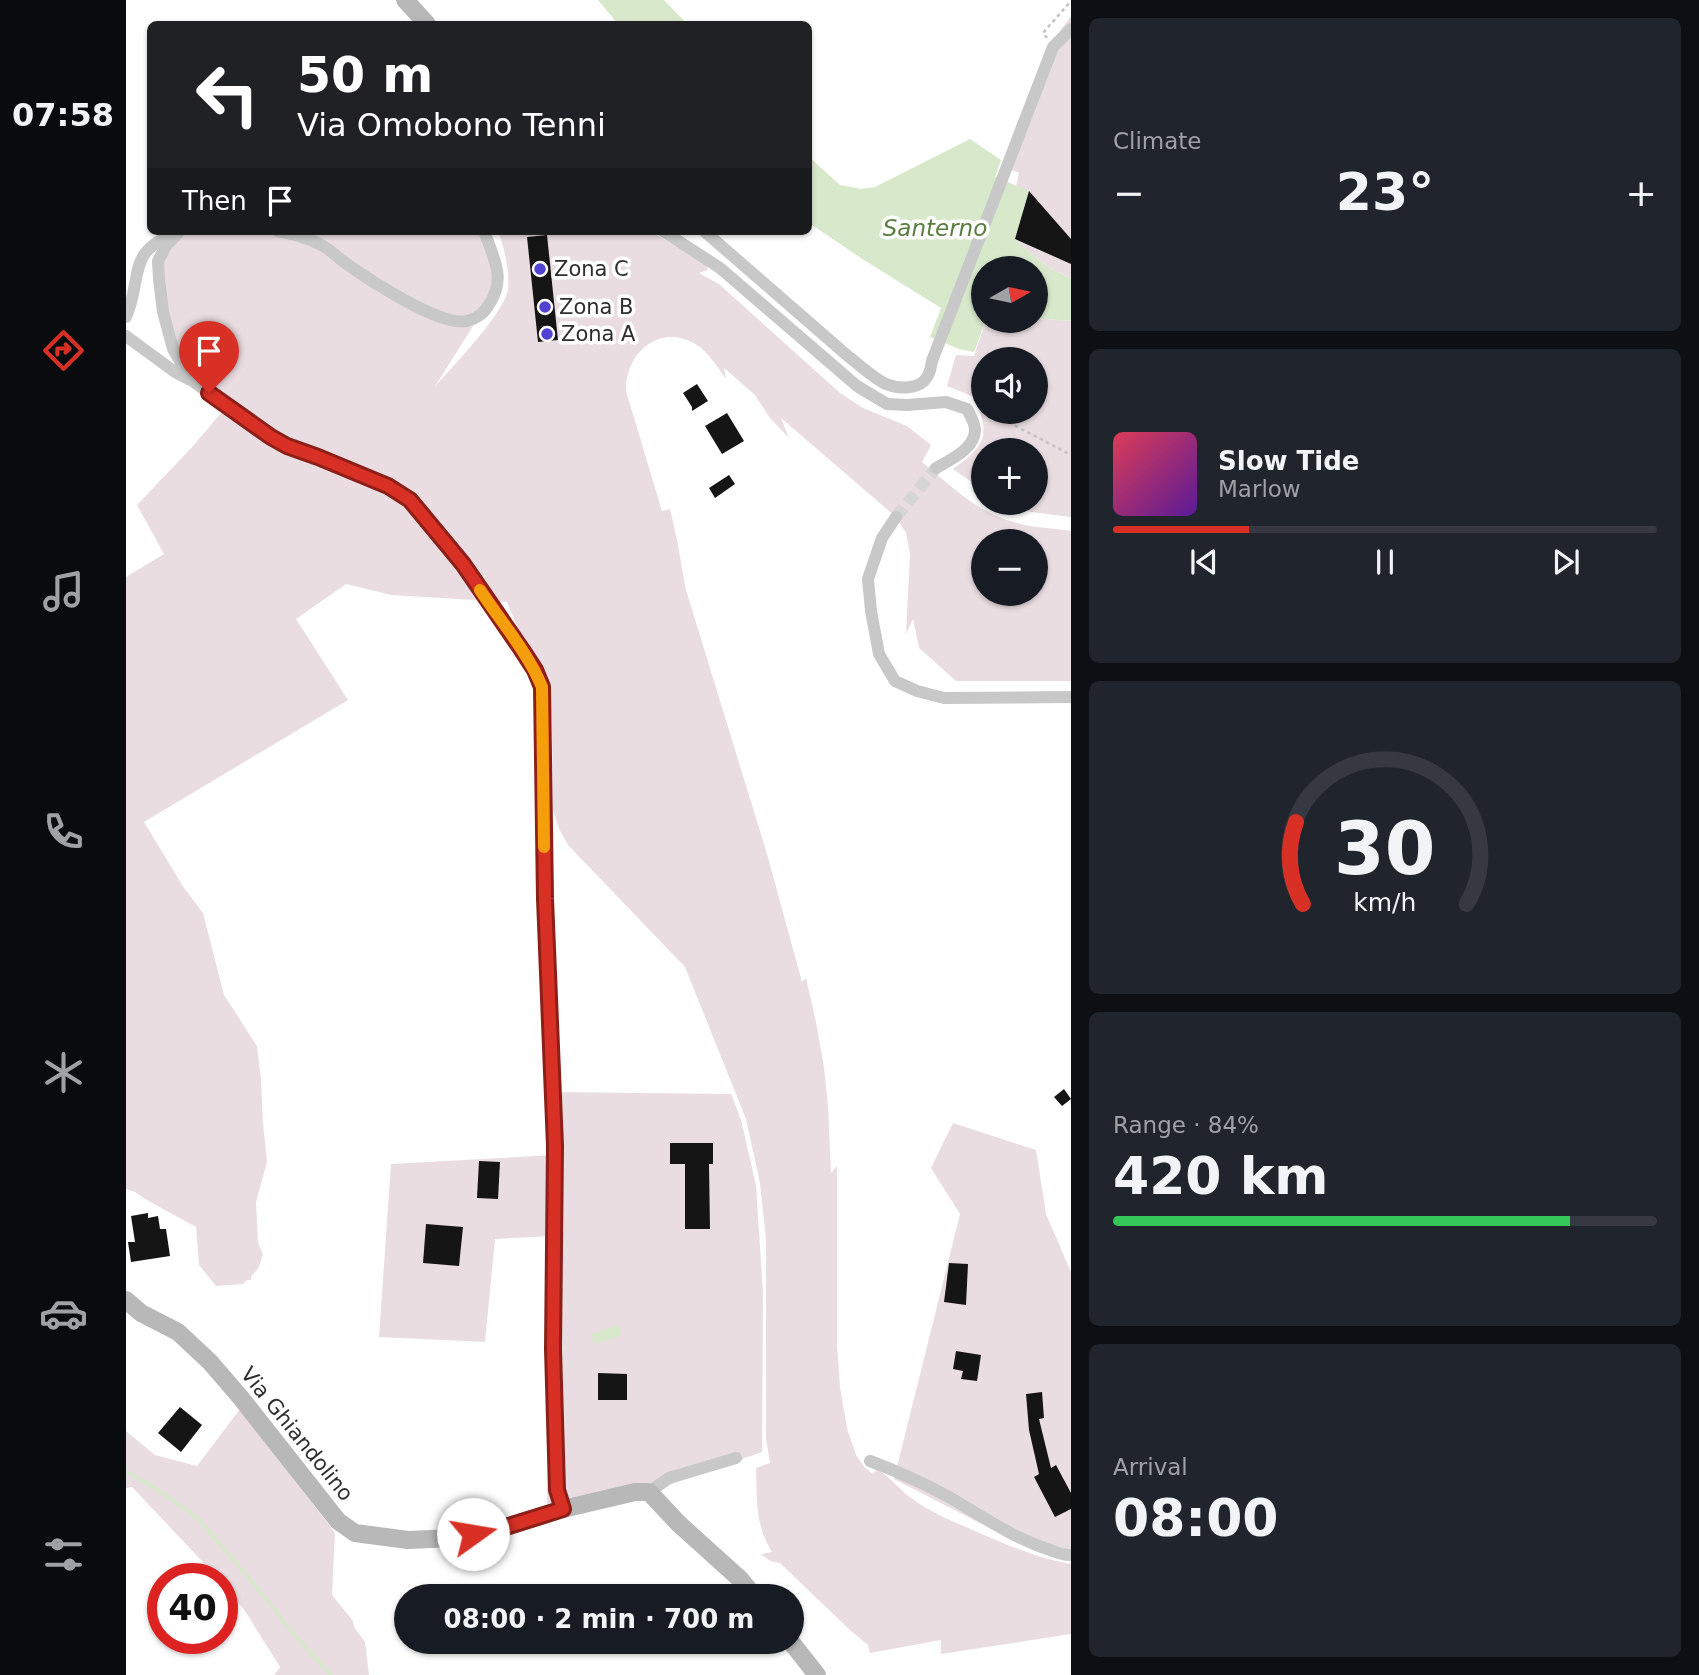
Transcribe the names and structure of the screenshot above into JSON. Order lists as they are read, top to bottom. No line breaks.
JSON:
{"streets":{"street":["Via Ghiandolino"]},"water":["Santerno"],"places":["Zona C","Zona B","Zona A"],"north":"right","page":{"tabs":"07:58","tile":["Climate",["Range · 84%","420 km"],["Arrival","08:00"]],"turn":["50 m","Via Omobono Tenni"],"heat":["−","23°","+"],"then":"Then","map_buttons":["+","−"],"song":["Slow Tide","Marlow"],"limit":"40","trip":"08:00 · 2 min · 700 m","gauge":["30","km/h"]}}
